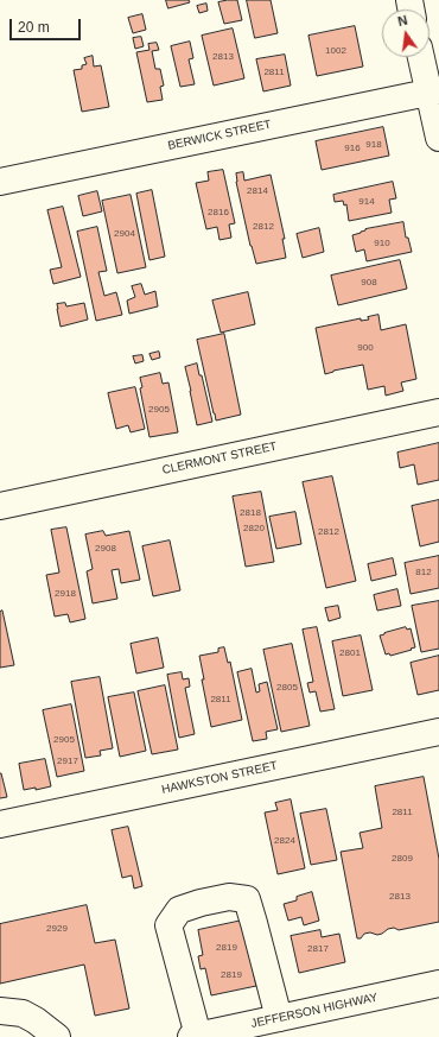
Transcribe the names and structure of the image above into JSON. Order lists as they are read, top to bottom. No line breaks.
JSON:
{"streets":{"street":["BERWICK STREET","CLERMONT STREET","HAWKSTON STREET","JEFFERSON HIGHWAY"]},"house_numbers":["1002","2813","2811","918","916","2814","914","2816","2812","2904","910","908","900","2905","2818","2820","2812","2908","812","2918","2801","2805","2811","2905","2917","2811","2824","2809","2813","2929","2819","2817","2819"],"scale_bar":"20 m","north":"top"}
